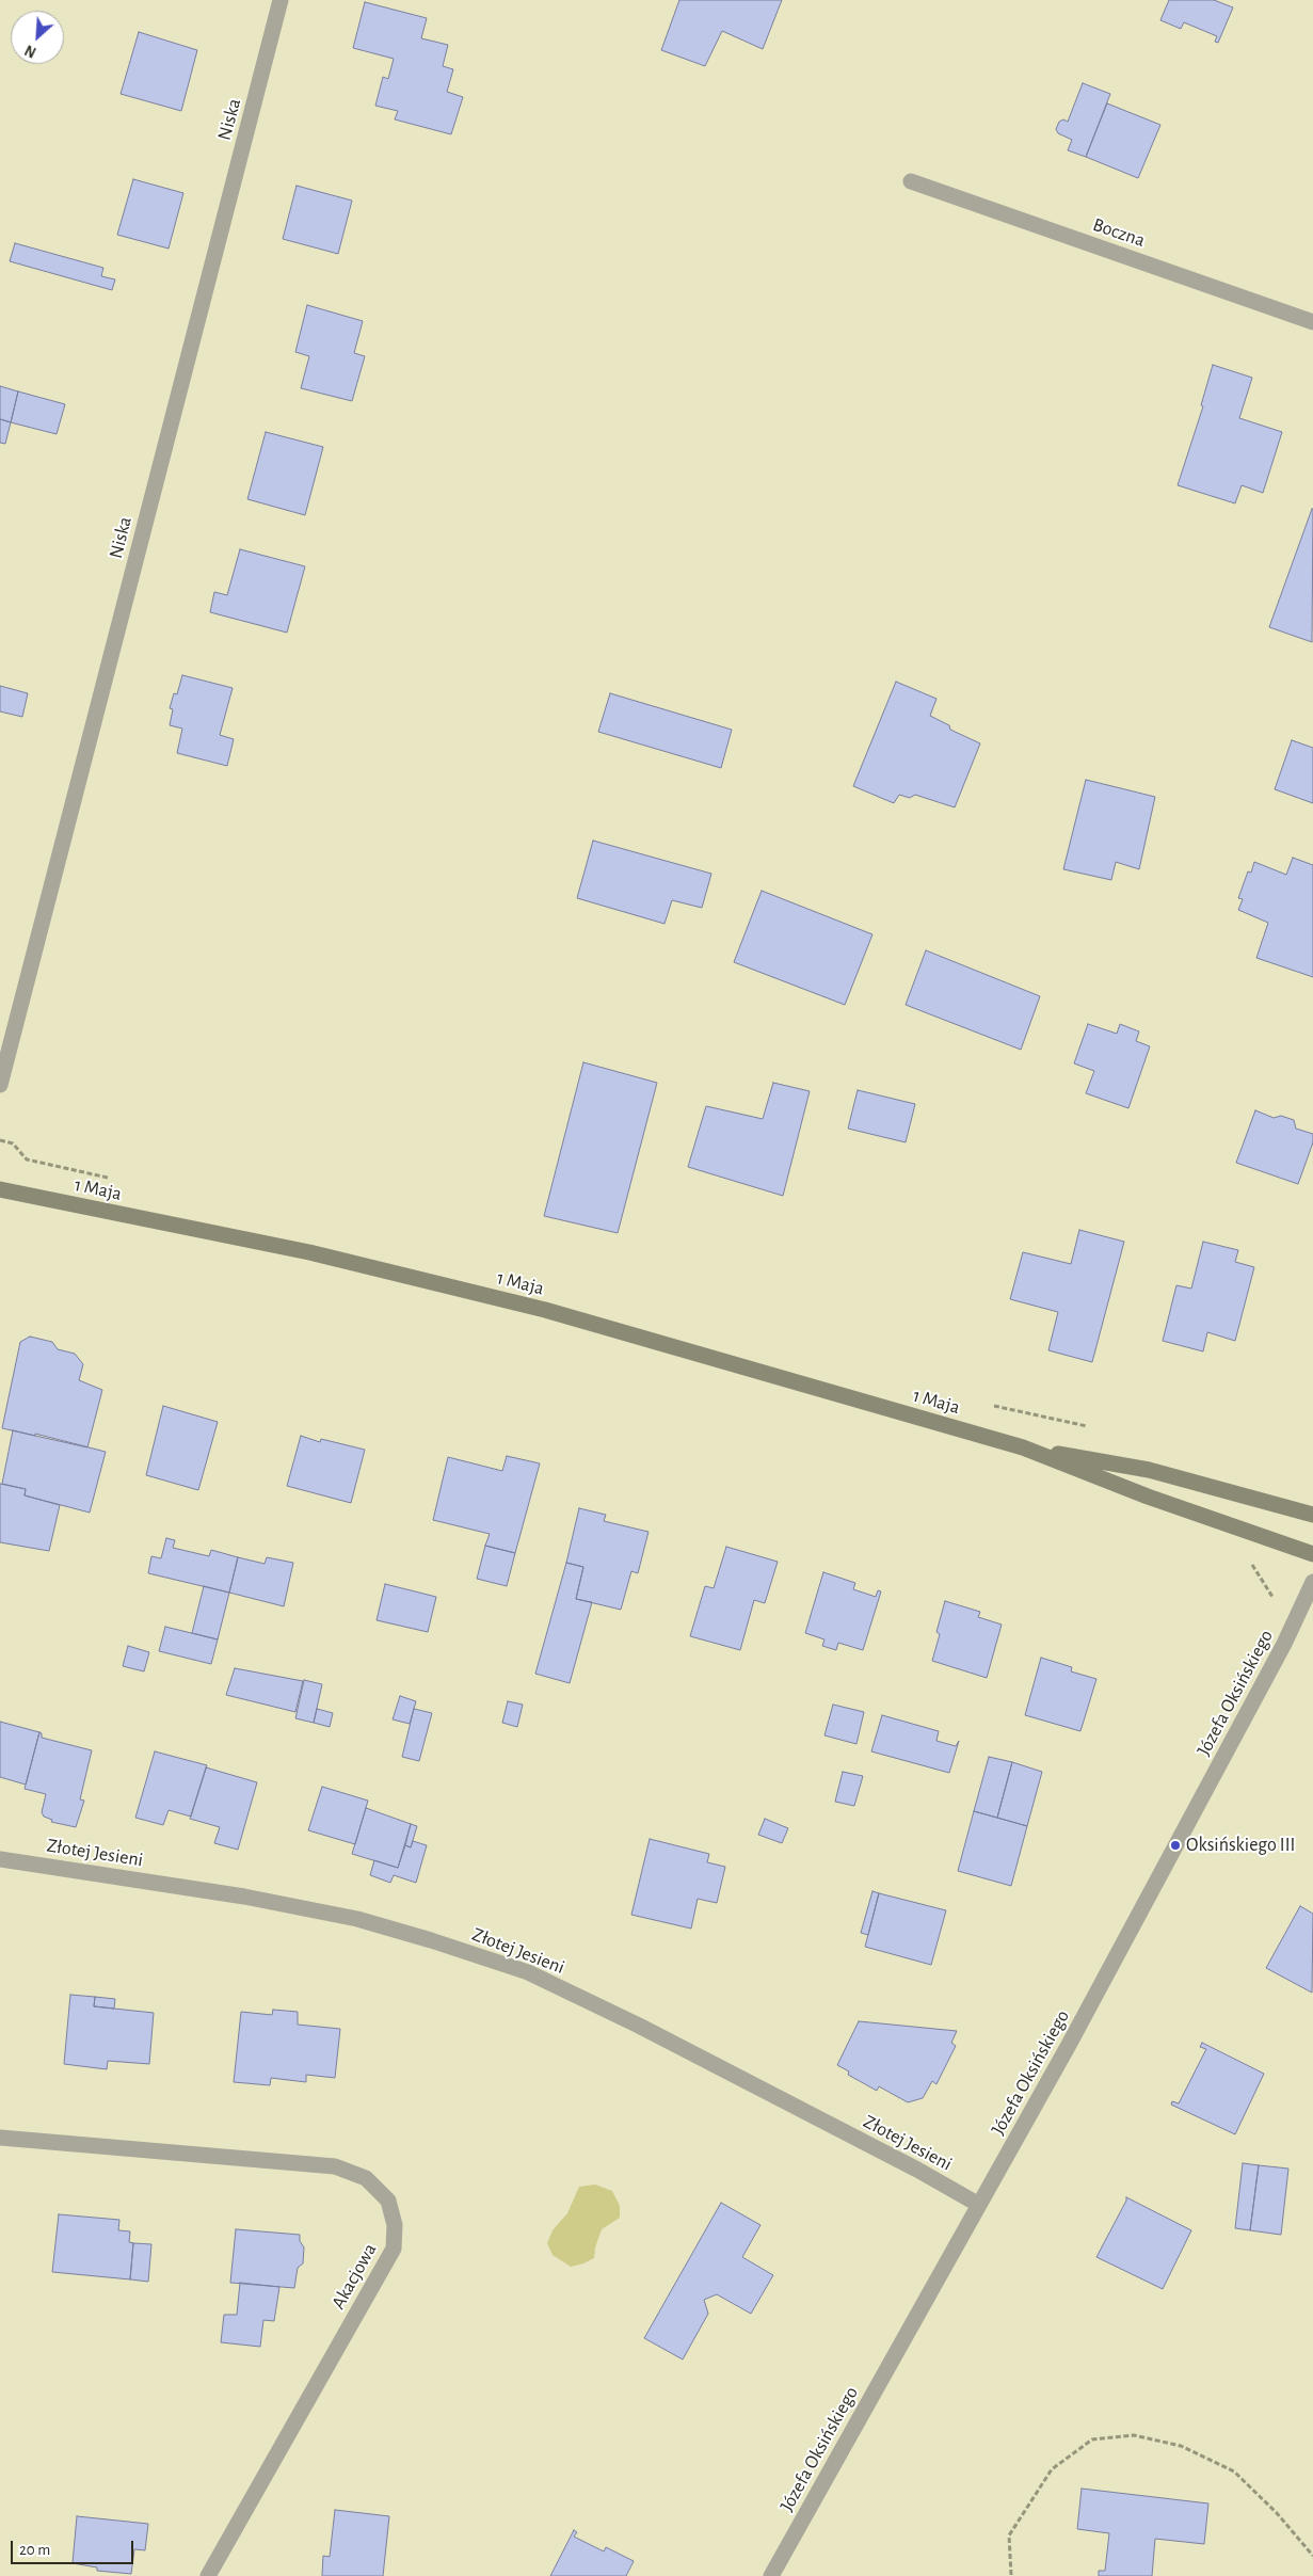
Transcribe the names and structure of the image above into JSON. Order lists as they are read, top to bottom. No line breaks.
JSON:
{"streets":{"main road":["1 Maja"],"street":["Niska","Boczna","Józefa Oksińskiego","Złotej Jesieni","Akacjowa"]},"crossings":[["Józefa Oksińskiego","Złotej Jesieni"]],"places":["Oksińskiego III"],"scale_bar":"20 m","north":"bottom left"}
